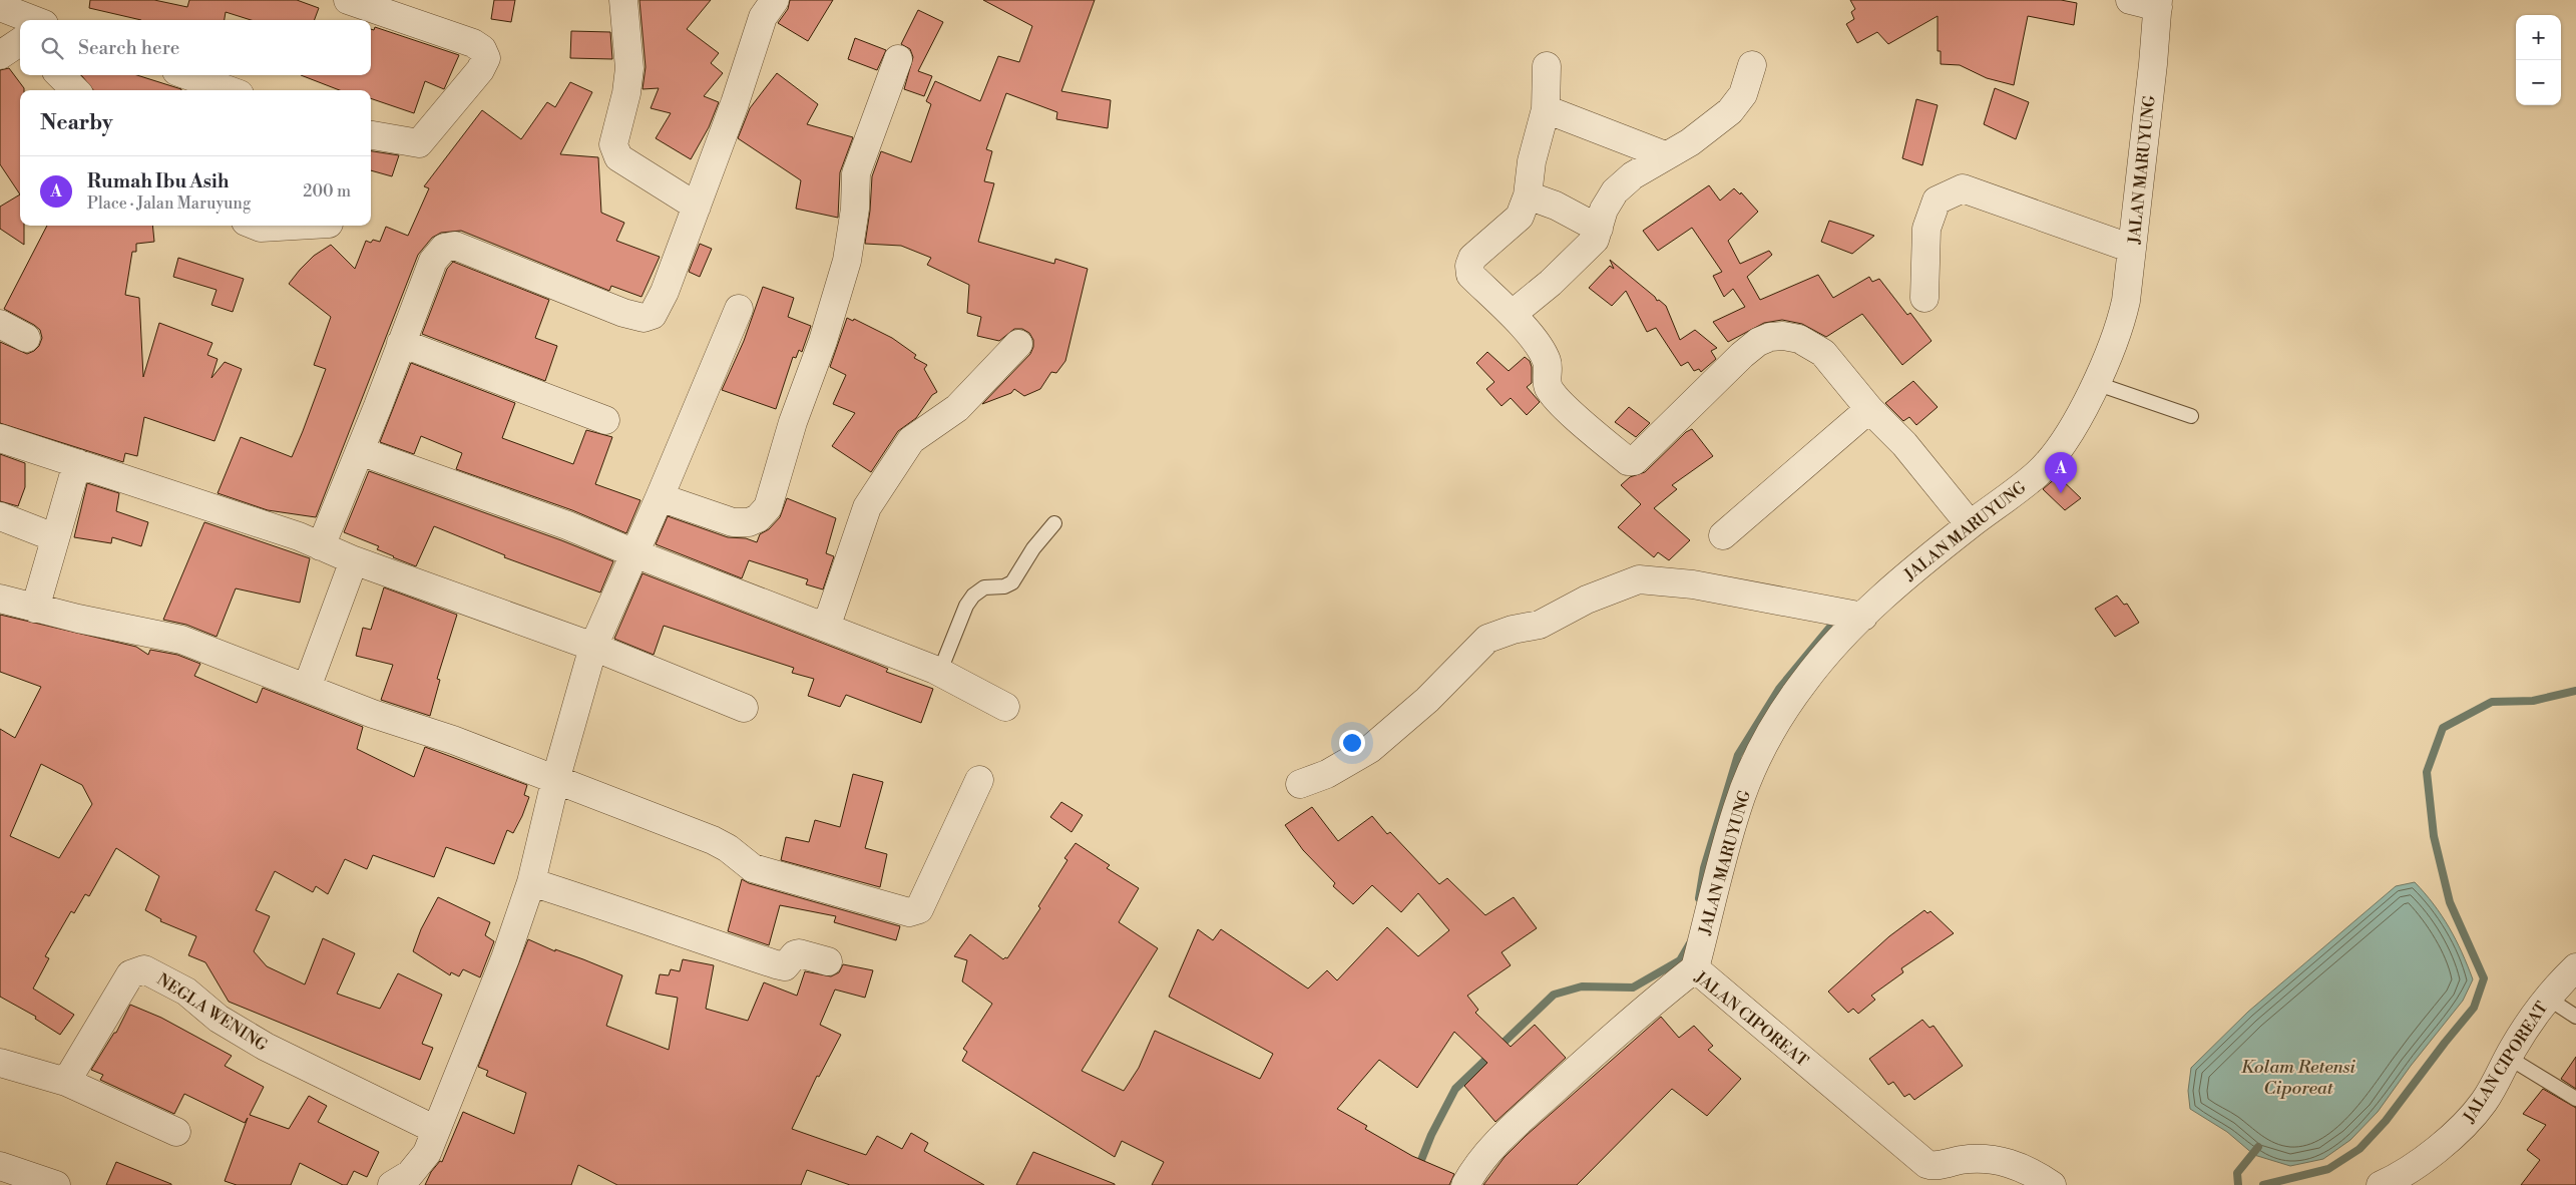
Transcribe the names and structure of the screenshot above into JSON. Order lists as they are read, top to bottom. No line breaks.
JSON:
{"streets":{"street":["JALAN MARUYUNG","NEGLA WENING","JALAN CIPOREAT"]},"crossings":[["JALAN MARUYUNG","JALAN CIPOREAT"]],"water":["Kolam Retensi Ciporeat"],"page":{"map_buttons":["+","−"],"search":"Search here","heading":"Nearby","list":[{"mark":"A","name":"Rumah Ibu Asih","note":"Place · Jalan Maruyung","value":"200 m"}],"pins":"A"}}
